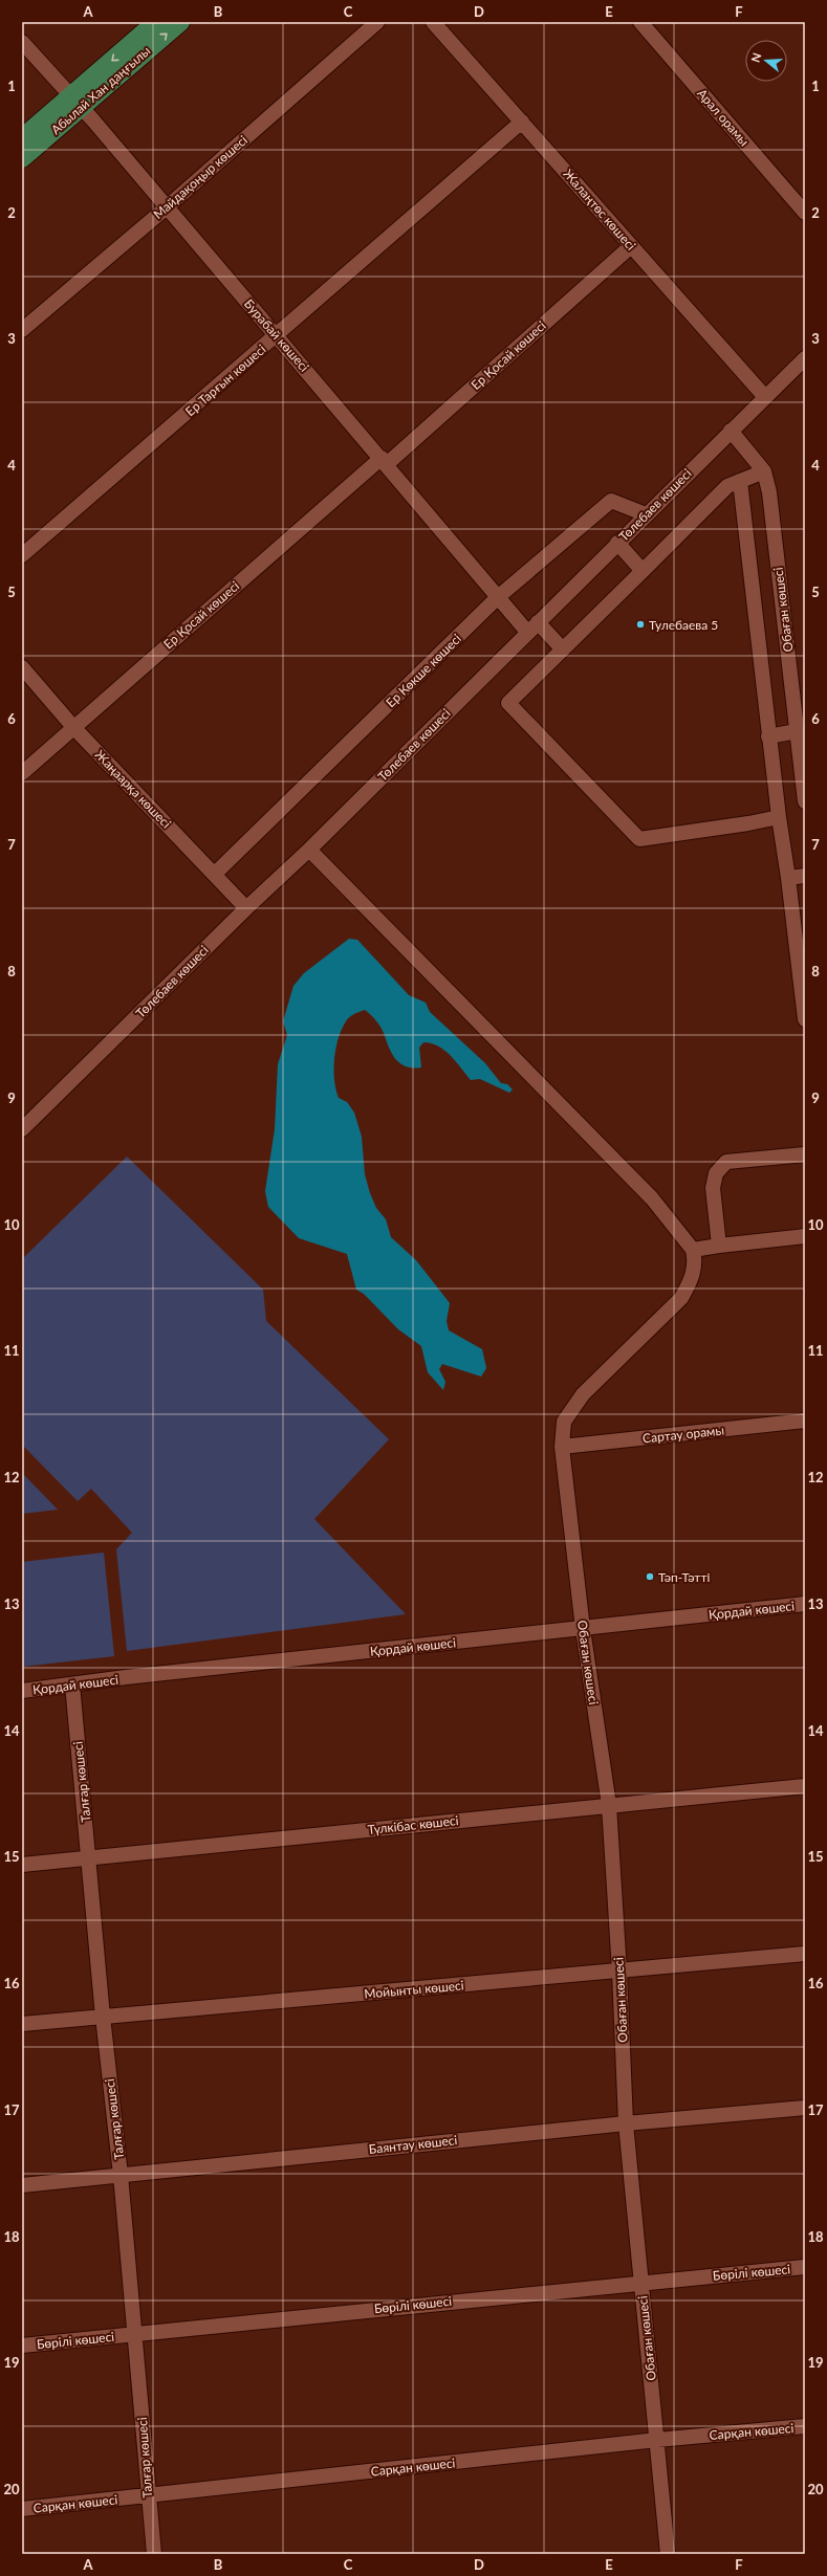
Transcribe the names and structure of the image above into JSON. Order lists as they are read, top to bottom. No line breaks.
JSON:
{"streets":{"main road":["Абылай Хан даңғылы"],"street":["Арал орамы","Майдақоңыр көшесі","Жалаңтөс көшесі","Бурабай көшесі","Ер Қосай көшесі","Ер Тарғын көшесі","Төлебаев көшесі","Обаған көшесі","Ер Көкше көшесі","Жаңаарқа көшесі","Сартау орамы","Қордай көшесі","Талғар көшесі","Түлкібас көшесі","Мойынты көшесі","Баянтау көшесі","Бөрілі көшесі","Сарқан көшесі"]},"crossings":[["Абылай Хан даңғылы","Бурабай көшесі"],["Майдақоңыр көшесі","Бурабай көшесі"],["Жалаңтөс көшесі","Ер Қосай көшесі"],["Жалаңтөс көшесі","Ер Тарғын көшесі"],["Жалаңтөс көшесі","Төлебаев көшесі"],["Бурабай көшесі","Ер Қосай көшесі"],["Бурабай көшесі","Ер Тарғын көшесі"],["Бурабай көшесі","Төлебаев көшесі"],["Бурабай көшесі","Ер Көкше көшесі"],["Ер Қосай көшесі","Жаңаарқа көшесі"],["Төлебаев көшесі","Обаған көшесі"],["Төлебаев көшесі","Ер Көкше көшесі"],["Төлебаев көшесі","Жаңаарқа көшесі"],["Обаған көшесі","Сартау орамы"],["Обаған көшесі","Қордай көшесі"],["Обаған көшесі","Түлкібас көшесі"],["Обаған көшесі","Мойынты көшесі"],["Обаған көшесі","Баянтау көшесі"],["Обаған көшесі","Бөрілі көшесі"],["Обаған көшесі","Сарқан көшесі"],["Ер Көкше көшесі","Жаңаарқа көшесі"],["Қордай көшесі","Талғар көшесі"],["Талғар көшесі","Түлкібас көшесі"],["Талғар көшесі","Мойынты көшесі"],["Талғар көшесі","Баянтау көшесі"],["Талғар көшесі","Бөрілі көшесі"],["Талғар көшесі","Сарқан көшесі"]],"places":["Тулебаева 5","Тәп-Тәтті"],"north":"left","grid":{"columns":["A","B","C","D","E","F"],"rows":["1","2","3","4","5","6","7","8","9","10","11","12","13","14","15","16","17","18","19","20"]}}
